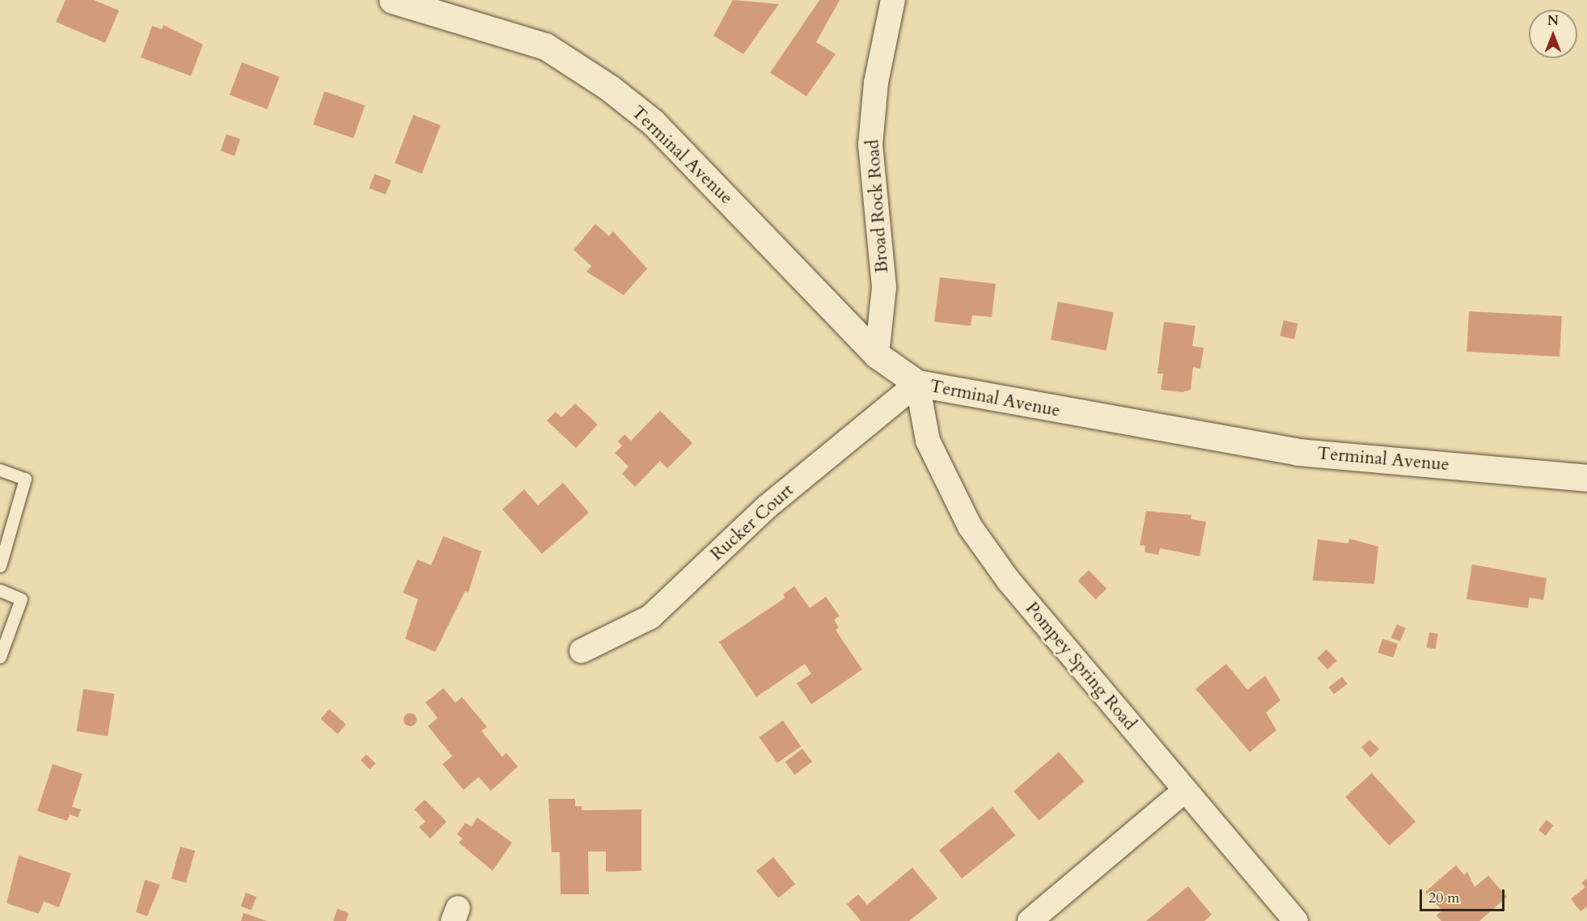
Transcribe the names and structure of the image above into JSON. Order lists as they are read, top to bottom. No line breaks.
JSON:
{"streets":{"street":["Terminal Avenue","Broad Rock Road","Rucker Court","Pompey Spring Road"]},"crossings":[["Terminal Avenue","Broad Rock Road"],["Terminal Avenue","Rucker Court"],["Terminal Avenue","Pompey Spring Road"],["Rucker Court","Pompey Spring Road"]],"scale_bar":"20 m","north":"top"}
